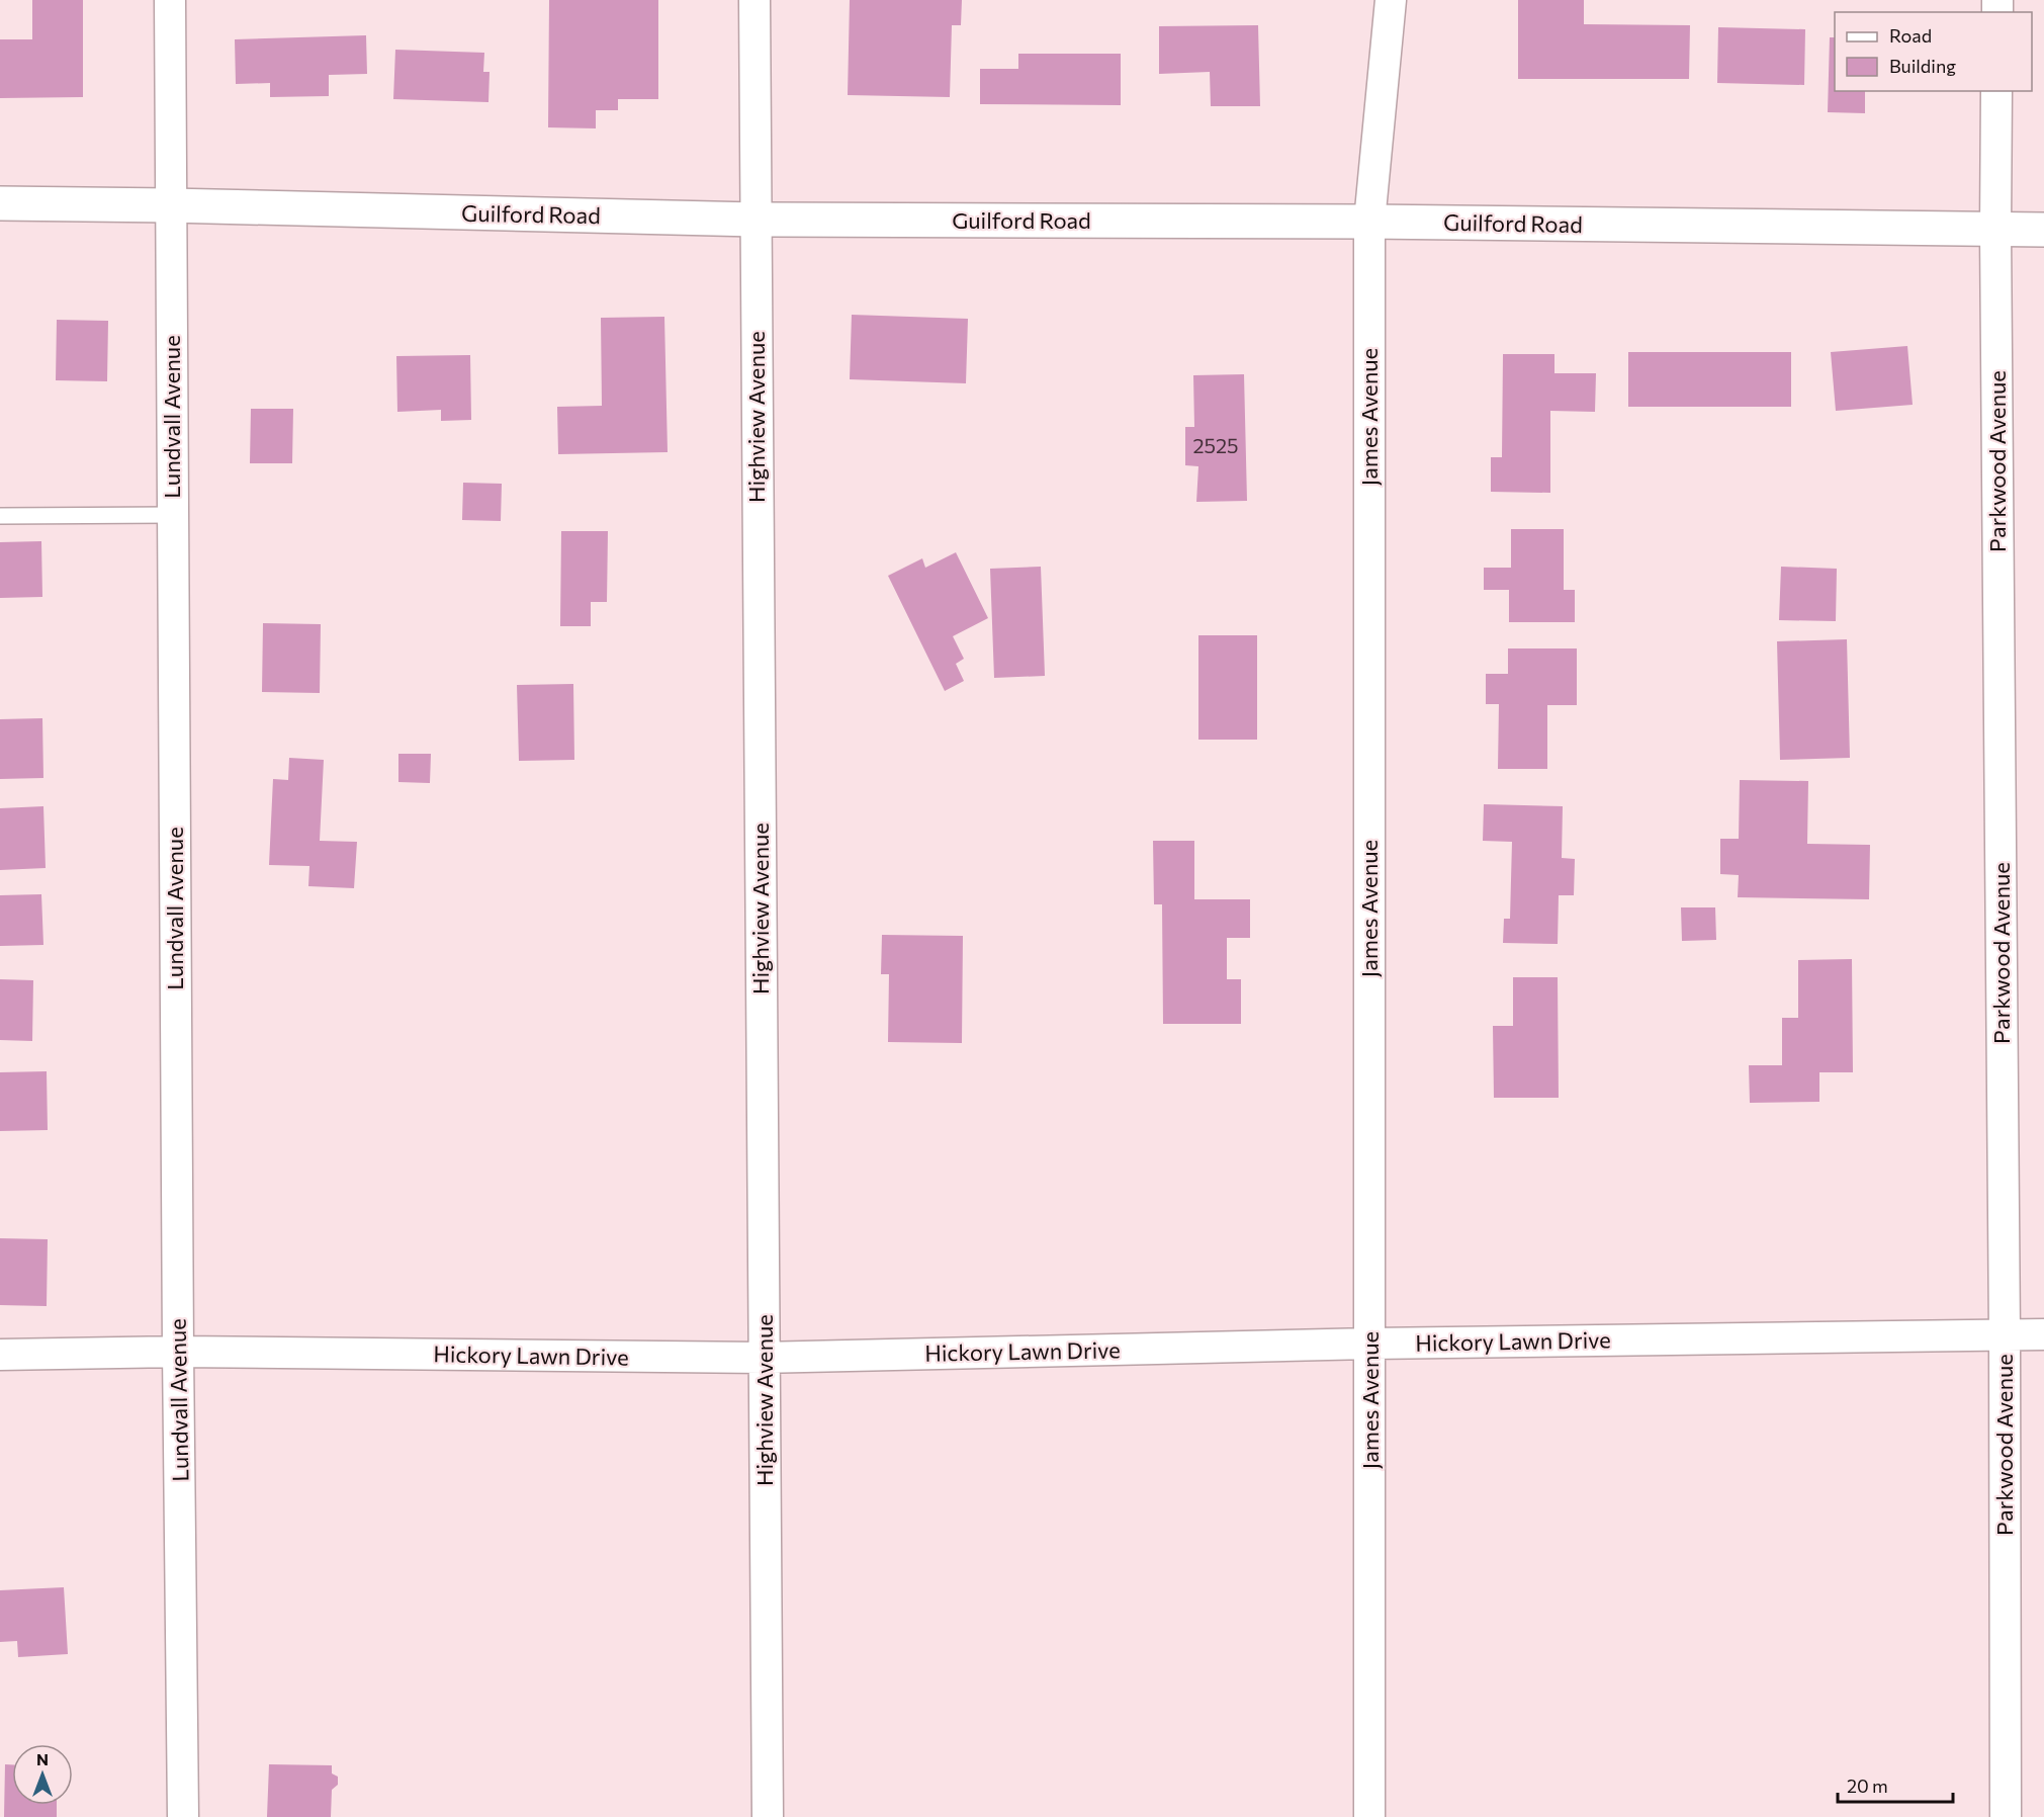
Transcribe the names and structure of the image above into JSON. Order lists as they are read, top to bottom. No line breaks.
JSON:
{"streets":{"street":["Guilford Road","Lundvall Avenue","Highview Avenue","James Avenue","Parkwood Avenue","Hickory Lawn Drive"]},"crossings":[["Guilford Road","Lundvall Avenue"],["Guilford Road","Highview Avenue"],["Guilford Road","James Avenue"],["Guilford Road","Parkwood Avenue"],["Lundvall Avenue","Hickory Lawn Drive"],["Highview Avenue","Hickory Lawn Drive"],["James Avenue","Hickory Lawn Drive"],["Parkwood Avenue","Hickory Lawn Drive"]],"house_numbers":["2525"],"legend":["Road","Building"],"scale_bar":"20 m","north":"top"}
